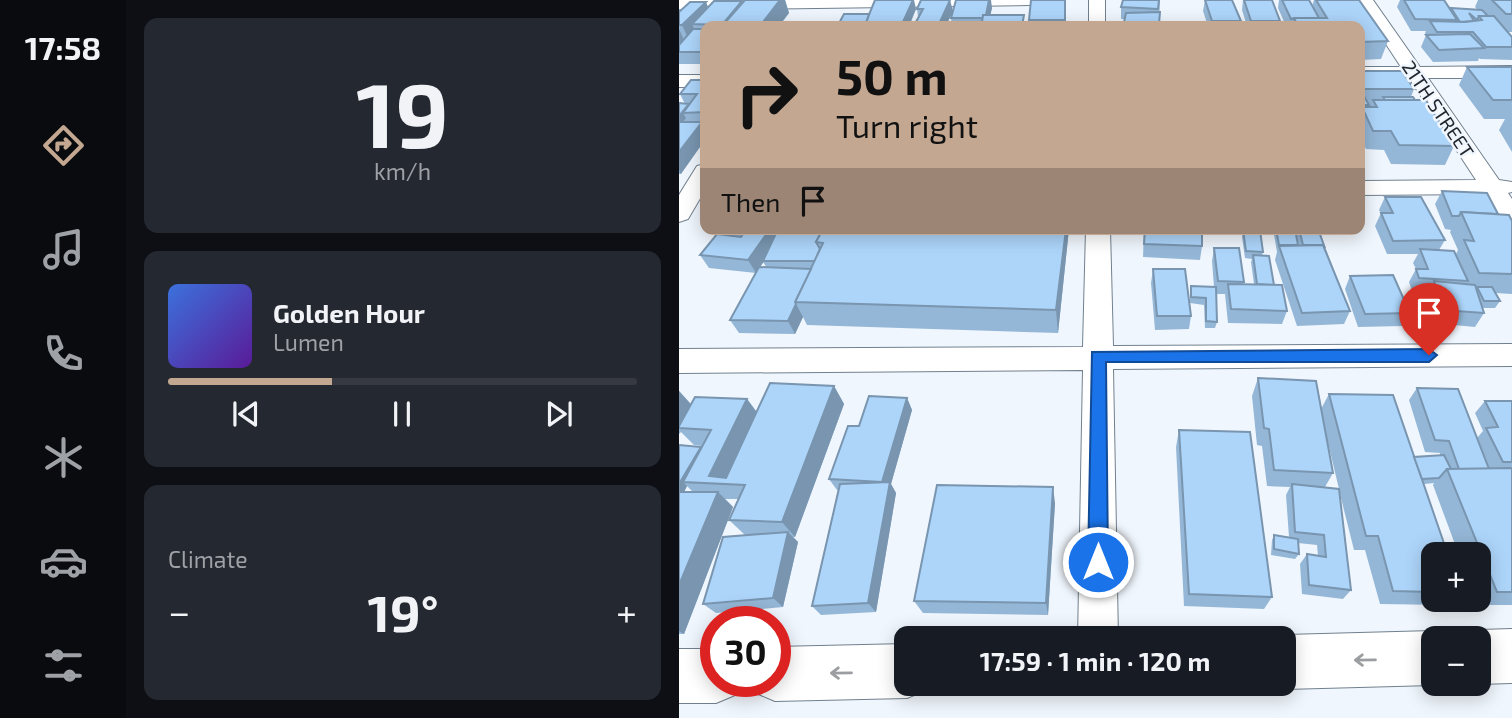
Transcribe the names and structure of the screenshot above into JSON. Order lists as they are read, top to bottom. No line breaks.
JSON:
{"streets":{"street":["21TH STREET"]},"page":{"tabs":"17:58","tile":[["19","km/h"],"Climate"],"turn":["50 m","Turn right"],"then":"Then","song":["Golden Hour","Lumen"],"map_buttons":["+","−"],"heat":["−","19°","+"],"limit":"30","trip":"17:59 · 1 min · 120 m"}}
